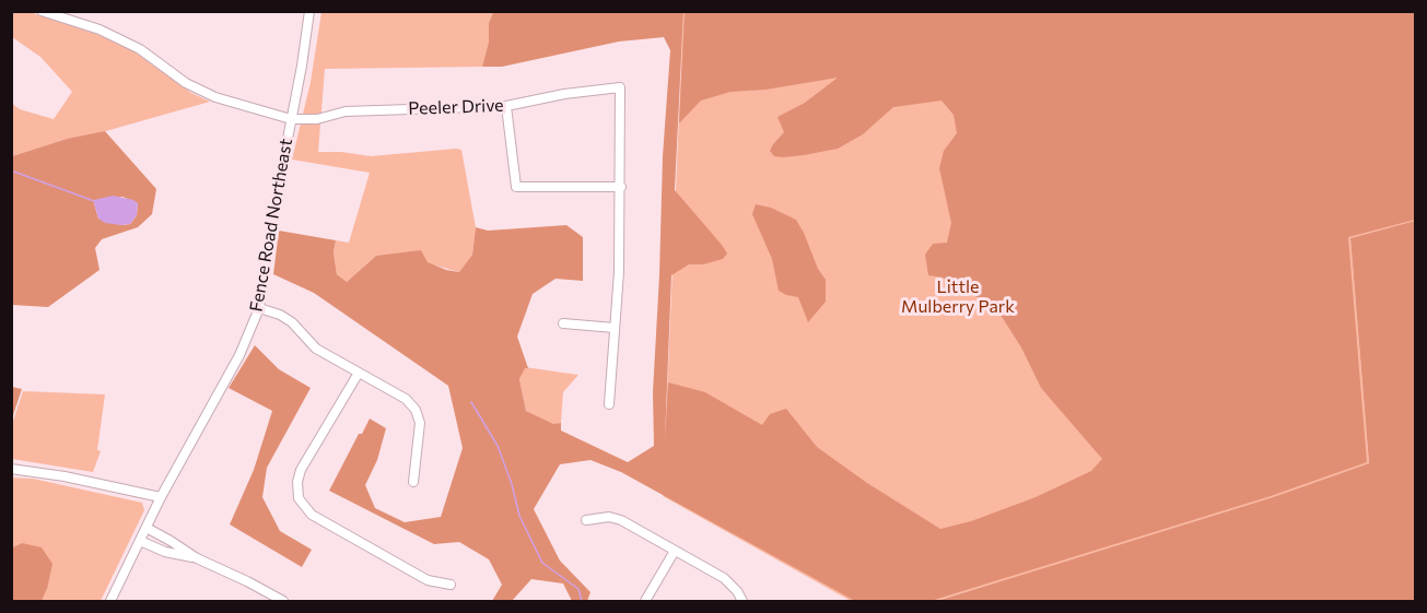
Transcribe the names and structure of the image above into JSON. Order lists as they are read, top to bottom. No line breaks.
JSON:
{"streets":{"street":["Peeler Drive","Fence Road Northeast"]},"crossings":[["Peeler Drive","Fence Road Northeast"]],"parks":["Little Mulberry Park"]}
